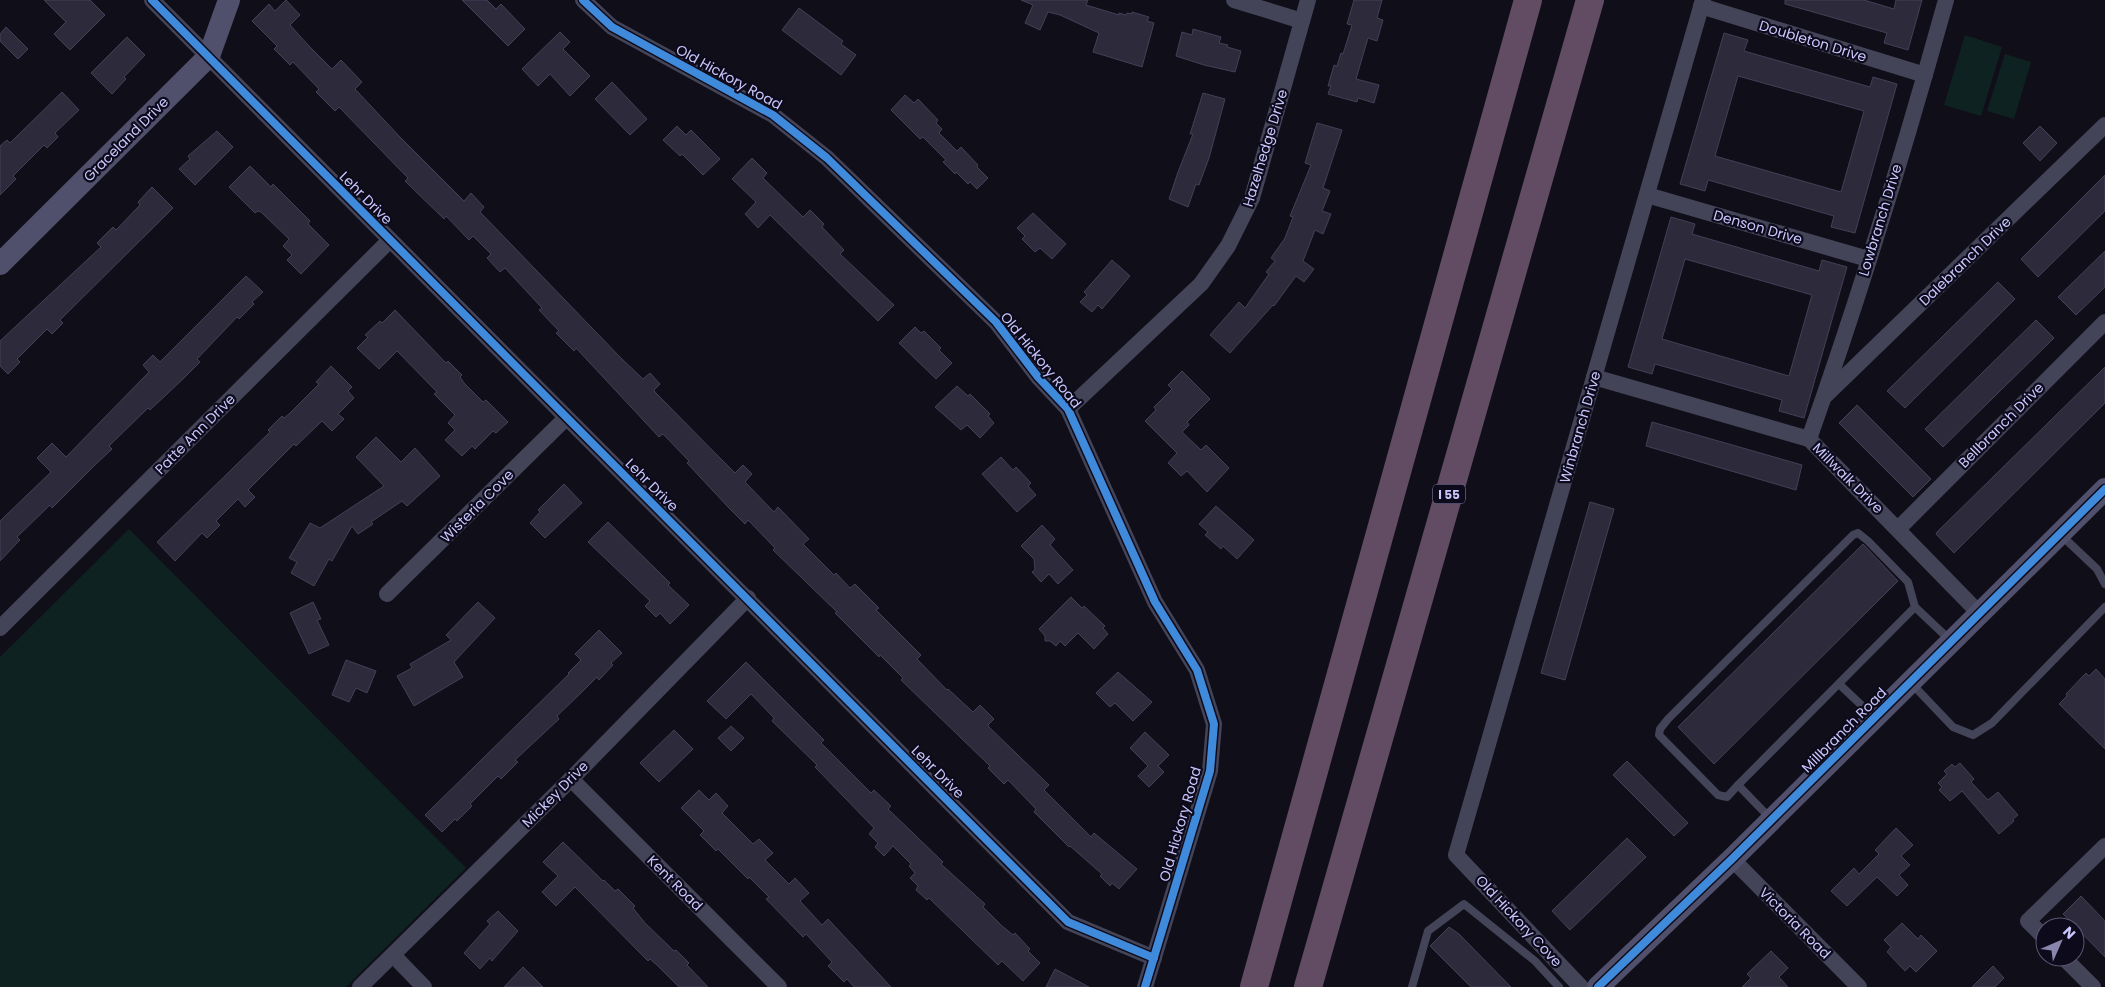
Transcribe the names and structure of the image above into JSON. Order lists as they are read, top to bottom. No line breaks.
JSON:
{"streets":{"highway":["I 55"],"main road":["Graceland Drive","Millbranch Road"],"street":["Doubleton Drive","Old Hickory Road","Hazelhedge Drive","Lehr Drive","Lowbranch Drive","Denson Drive","Dalebranch Drive","Bellbranch Drive","Winbranch Drive","Patte Ann Drive","Millwalk Drive","Wisteria Cove","Mickey Drive","Kent Road","Old Hickory Cove","Victoria Road"]},"crossings":[["Doubleton Drive","Lowbranch Drive"],["Doubleton Drive","Winbranch Drive"],["Old Hickory Road","Hazelhedge Drive"],["Old Hickory Road","Lehr Drive"],["Graceland Drive","Lehr Drive"],["Lehr Drive","Patte Ann Drive"],["Lehr Drive","Wisteria Cove"],["Lehr Drive","Mickey Drive"],["Lowbranch Drive","Denson Drive"],["Lowbranch Drive","Dalebranch Drive"],["Lowbranch Drive","Millwalk Drive"],["Denson Drive","Winbranch Drive"],["Bellbranch Drive","Millwalk Drive"],["Winbranch Drive","Millwalk Drive"],["Winbranch Drive","Old Hickory Cove"],["Millwalk Drive","Millbranch Road"],["Millbranch Road","Victoria Road"],["Mickey Drive","Kent Road"]],"north":"top right"}
